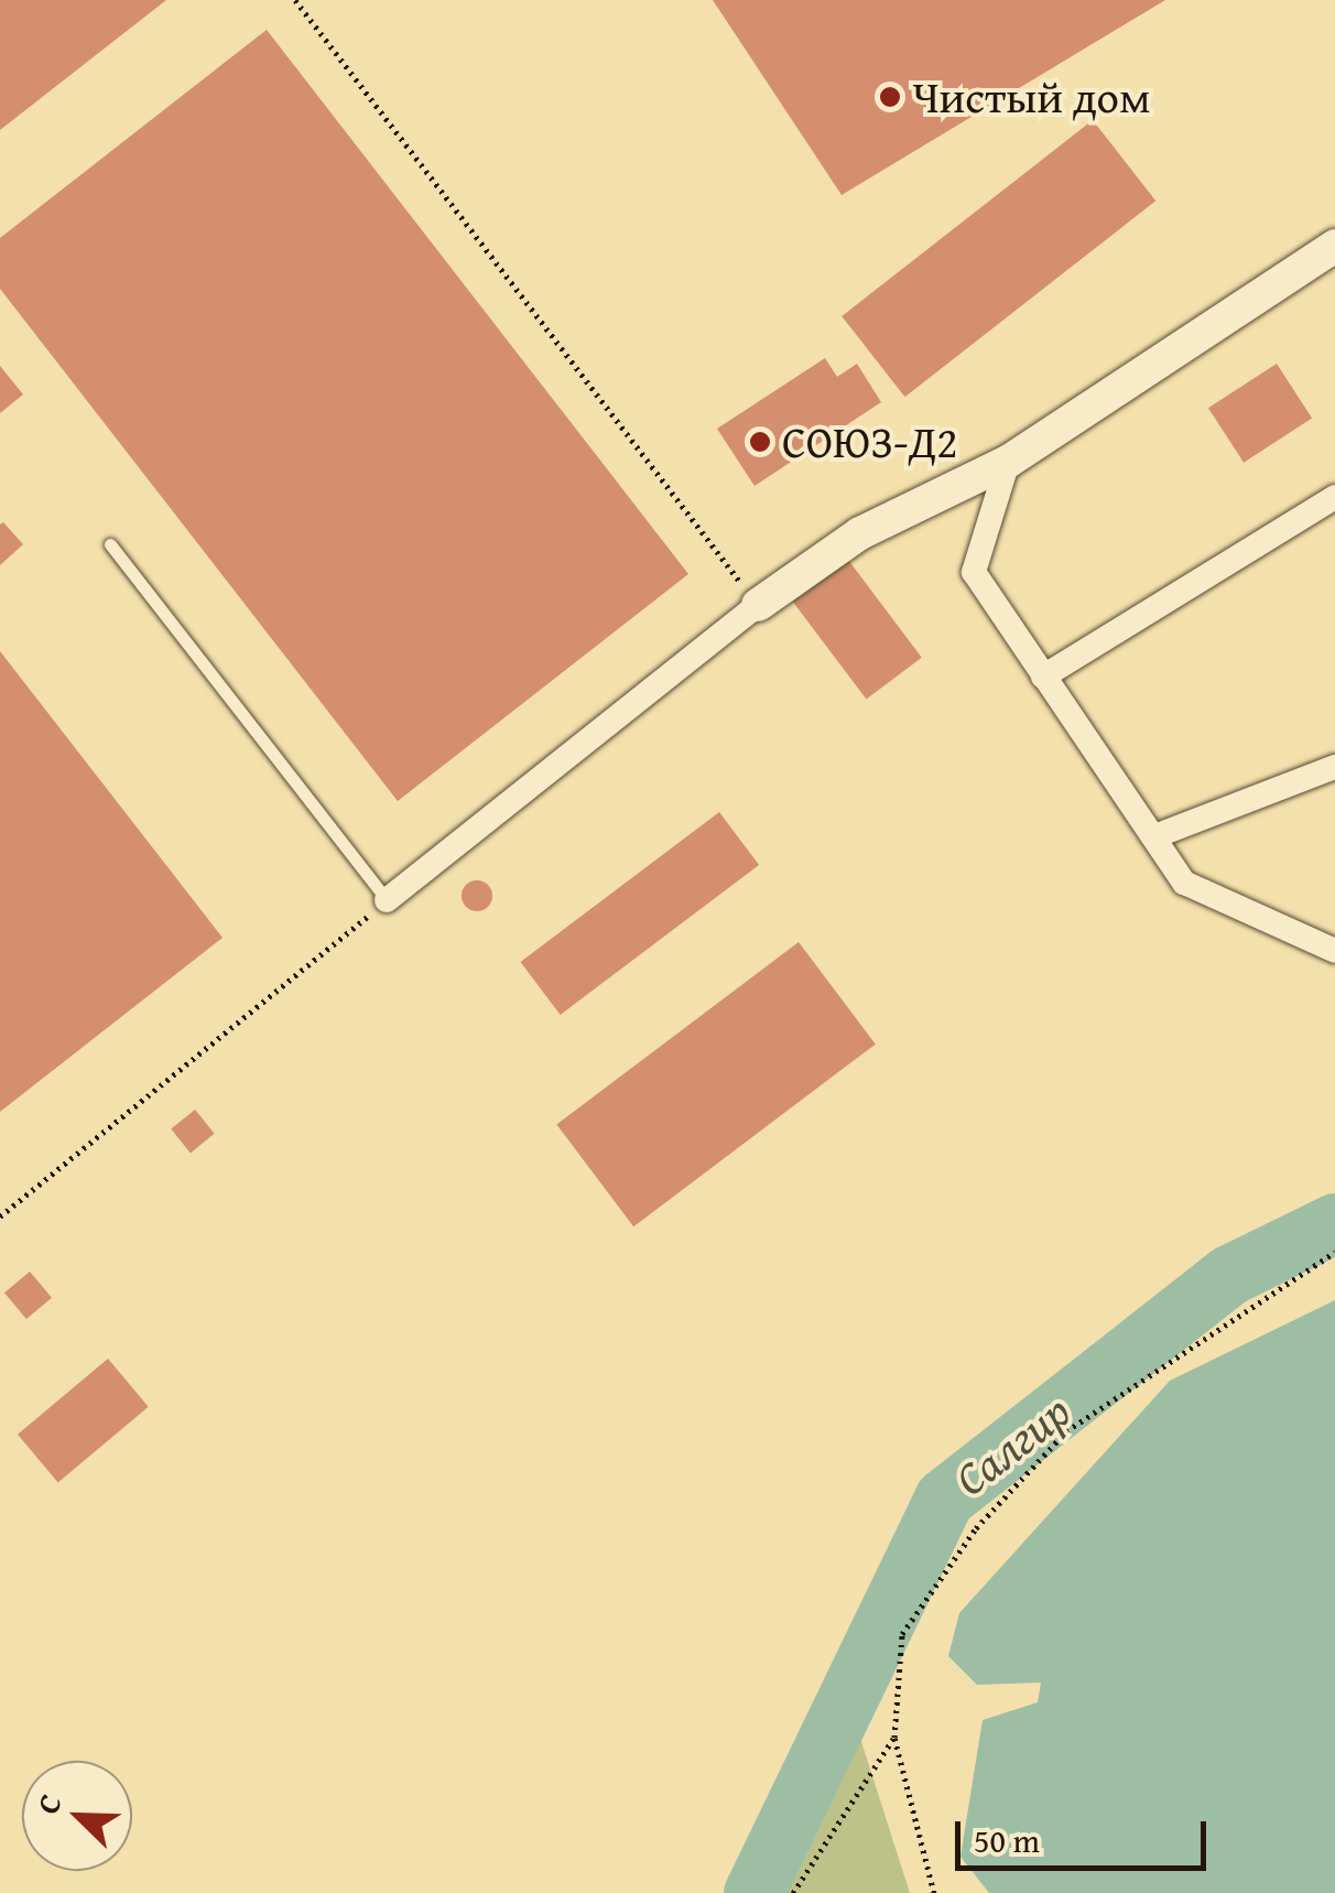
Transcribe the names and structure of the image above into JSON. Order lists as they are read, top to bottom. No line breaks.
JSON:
{"water":["Салгир"],"places":["Чистый дом","СОЮЗ-Д2"],"scale_bar":"50 m","north":"top left"}
